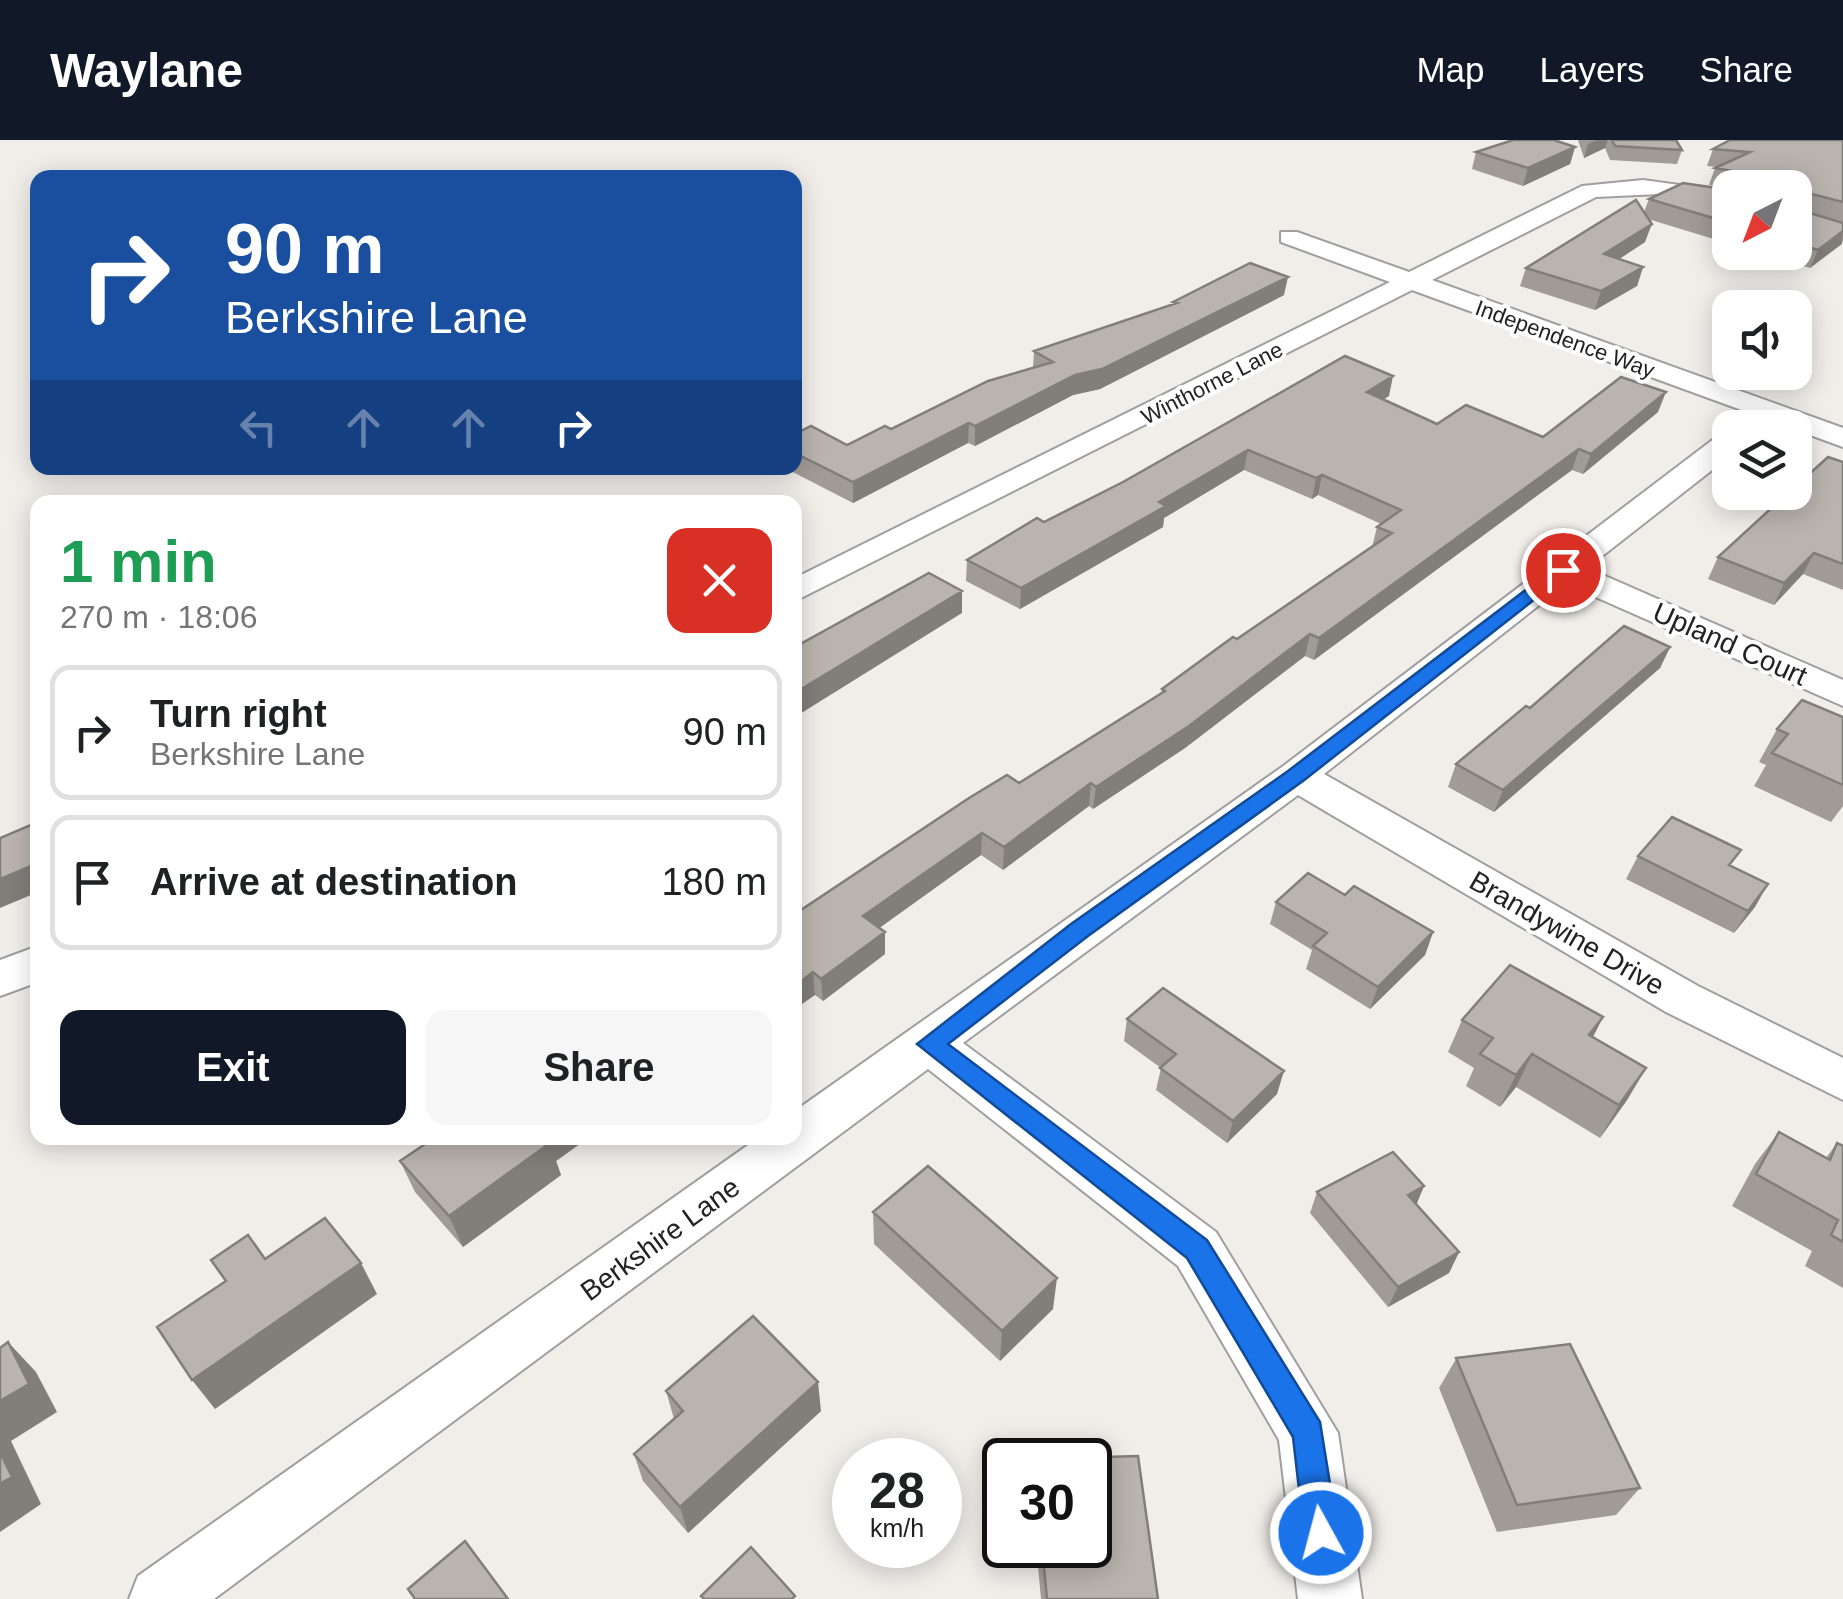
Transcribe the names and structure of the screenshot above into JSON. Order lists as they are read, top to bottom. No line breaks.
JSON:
{"streets":{"street":["Independence Way","Winthorne Lane","Upland Court","Brandywine Drive","Berkshire Lane"]},"crossings":[["Independence Way","Winthorne Lane"],["Upland Court","Berkshire Lane"],["Brandywine Drive","Berkshire Lane"]],"north":"bottom left","page":{"header":"Waylane","nav":["Map","Layers","Share"],"turn":["90 m","Berkshire Lane"],"heading":["1 min","270 m · 18:06"],"list":[{"name":"Turn right","note":"Berkshire Lane","value":"90 m"},{"name":"Arrive at destination","value":"180 m"}],"buttons":["Exit","Share"],"speed":"28 km/h","limit":"30"}}
